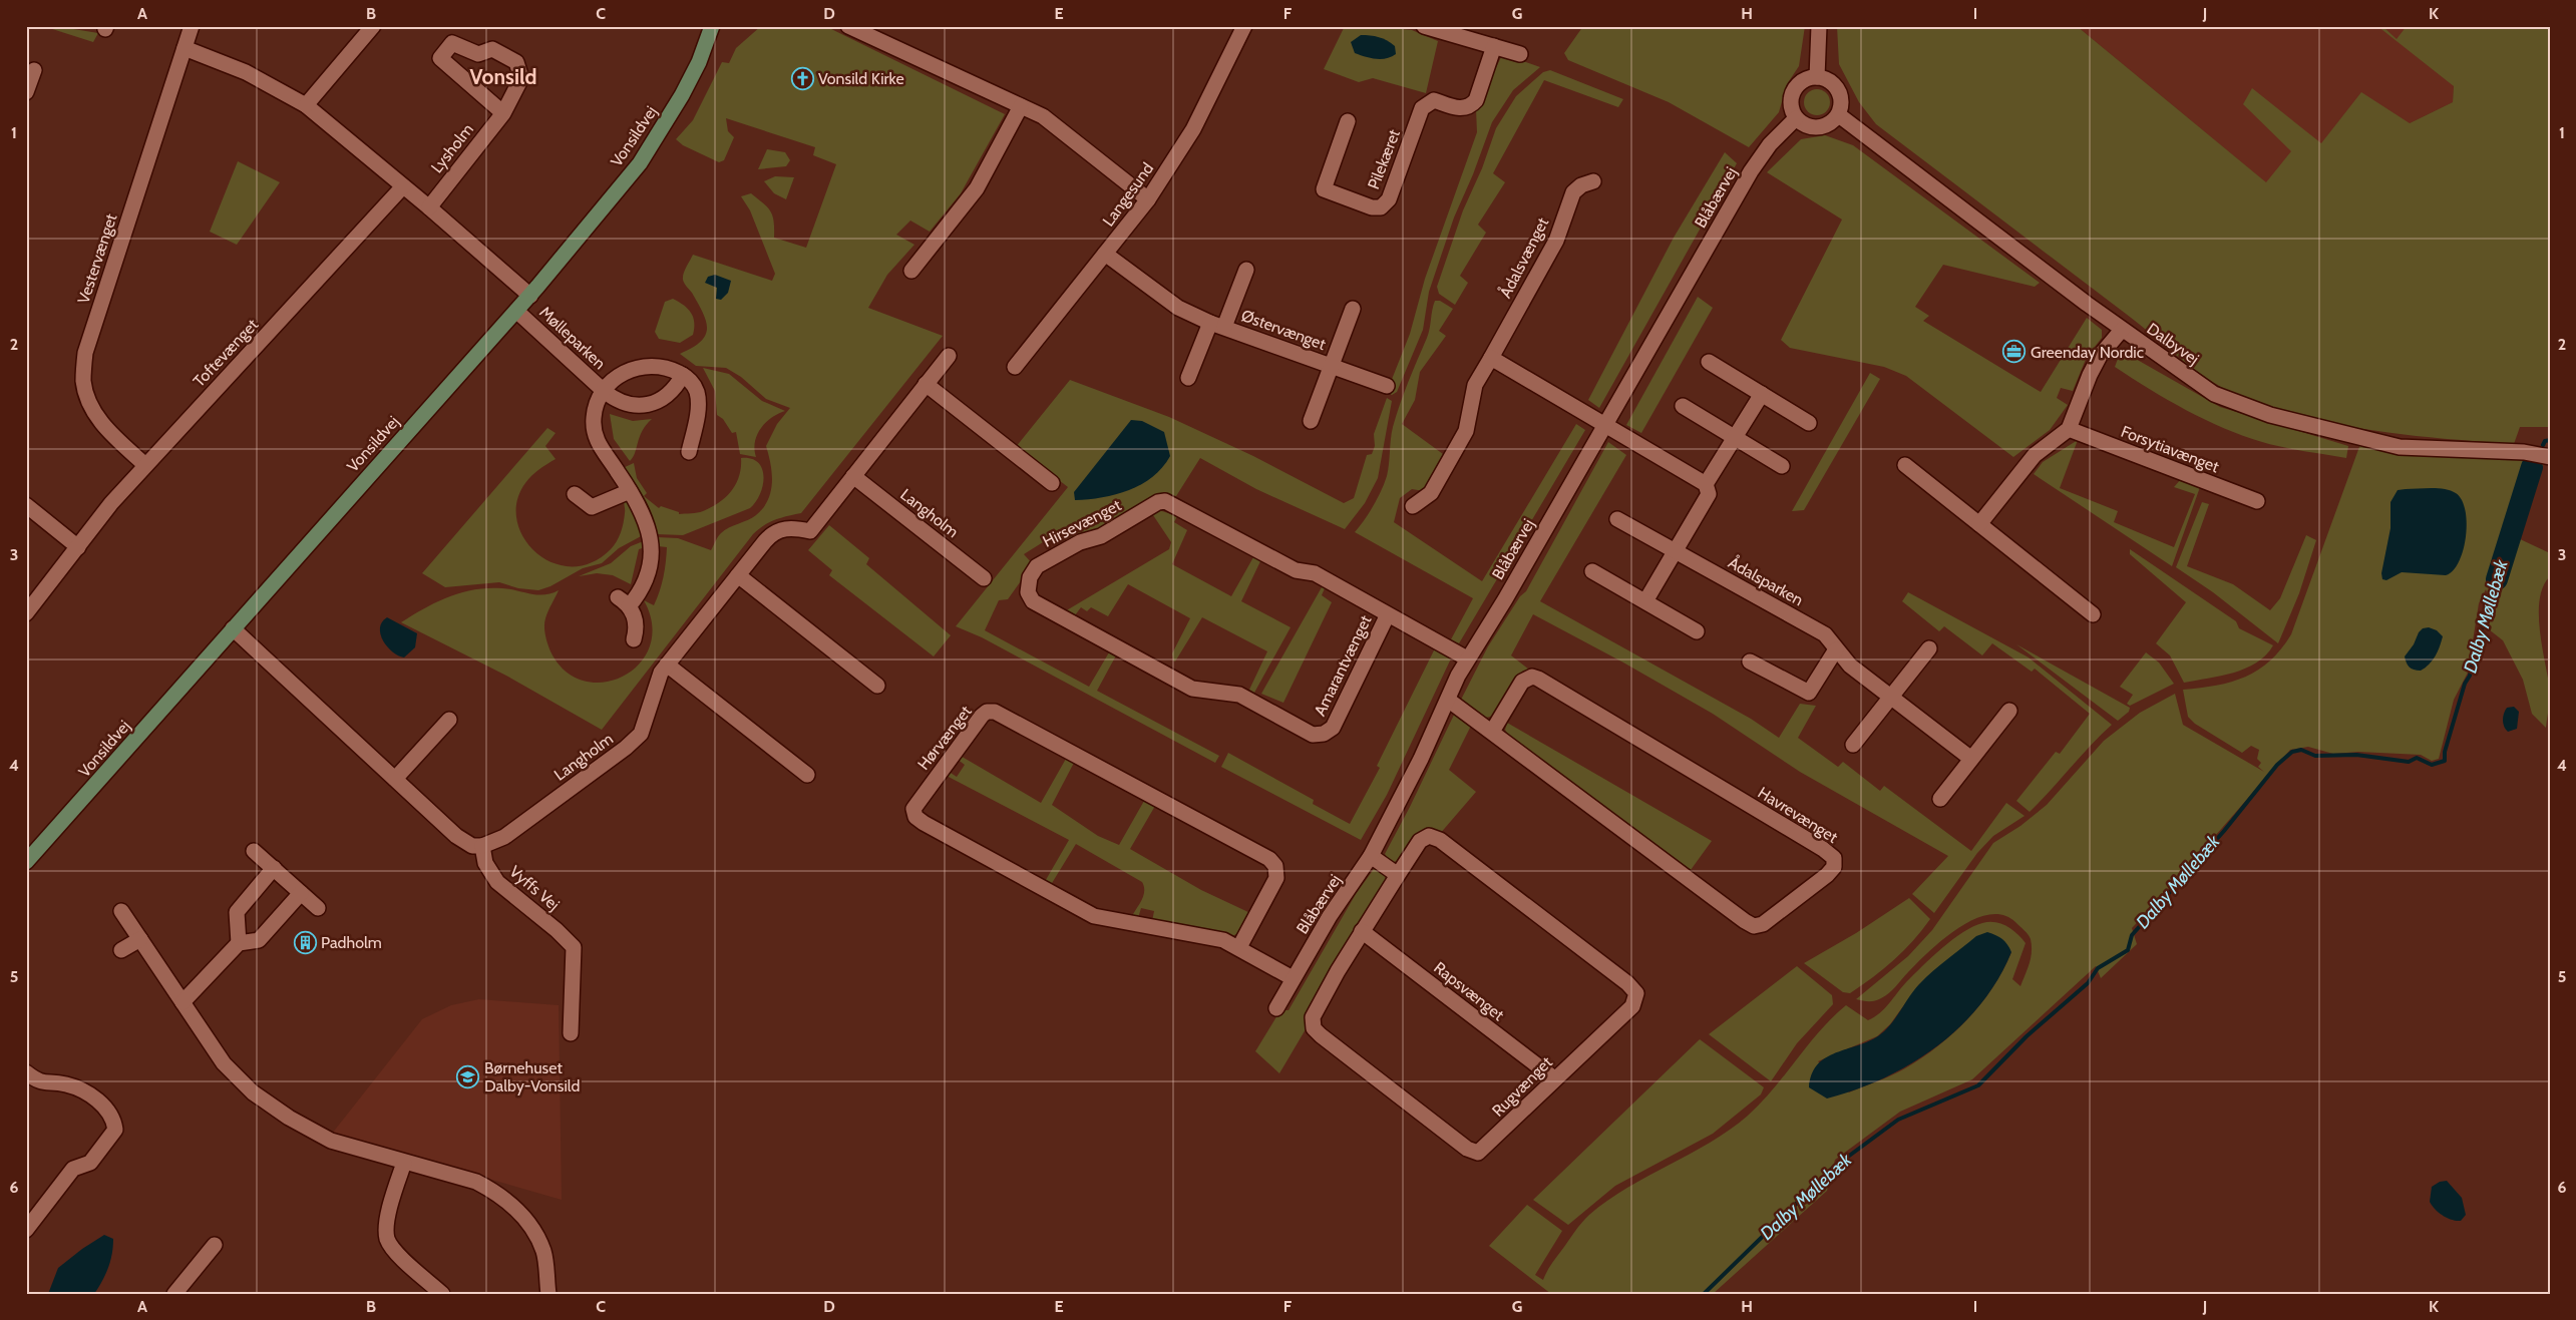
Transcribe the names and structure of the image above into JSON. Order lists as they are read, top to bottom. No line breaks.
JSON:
{"streets":{"main road":["Vonsildvej"],"street":["Lysholm","Pilekæret","Langesund","Blåbærvej","Ådalsvænget","Vestervænget","Østervænget","Mølleparken","Dalbyvej","Toftevænget","Forsytiavænget","Langholm","Hirsevænget","Ådalsparken","Amarantvænget","Hørvænget","Havrevænget","Vyffs Vej","Rapsvænget","Rugvænget"]},"crossings":[["Vonsildvej","Mølleparken"],["Langesund","Østervænget"],["Blåbærvej","Dalbyvej"],["Blåbærvej","Hirsevænget"],["Blåbærvej","Hørvænget"],["Blåbærvej","Havrevænget"],["Vestervænget","Toftevænget"],["Langholm","Vyffs Vej"],["Hirsevænget","Amarantvænget"],["Rapsvænget","Rugvænget"]],"districts":["Vonsild"],"water":["Dalby Møllebæk"],"places":{"church":["Vonsild Kirke"],"office":["Greenday Nordic"],"building":["Padholm"],"school or university":["Børnehuset Dalby-Vonsild"]},"grid":{"columns":["A","B","C","D","E","F","G","H","I","J","K"],"rows":["1","2","3","4","5","6"]}}
